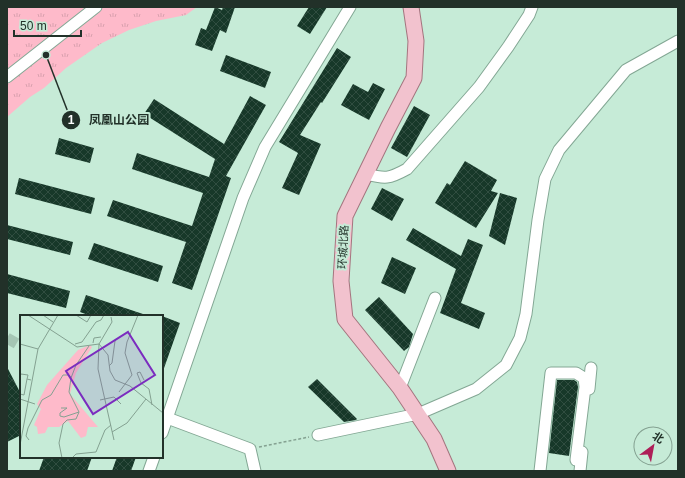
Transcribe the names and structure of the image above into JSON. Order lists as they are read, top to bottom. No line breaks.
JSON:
{"streets":{"main road":["环城北路"]},"places":["凤凰山公园"],"scale_bar":"50 m","north":"top right"}
